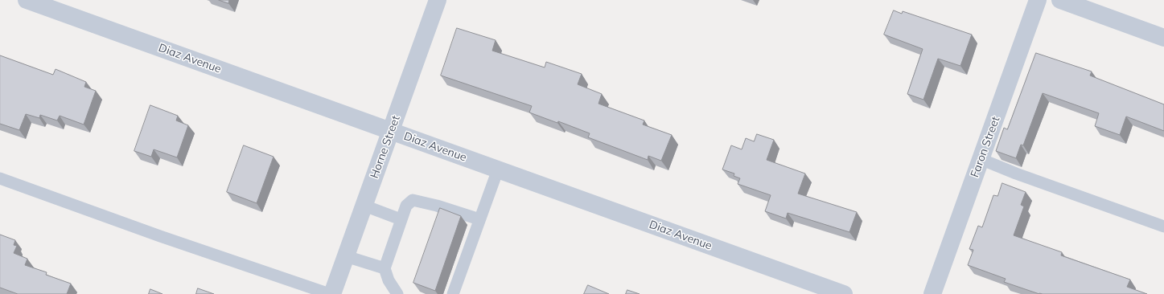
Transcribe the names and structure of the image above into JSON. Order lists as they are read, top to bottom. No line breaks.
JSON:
{"streets":{"street":["Diaz Avenue","Horne Street","Faron Street"]},"crossings":[["Diaz Avenue","Horne Street"]]}
